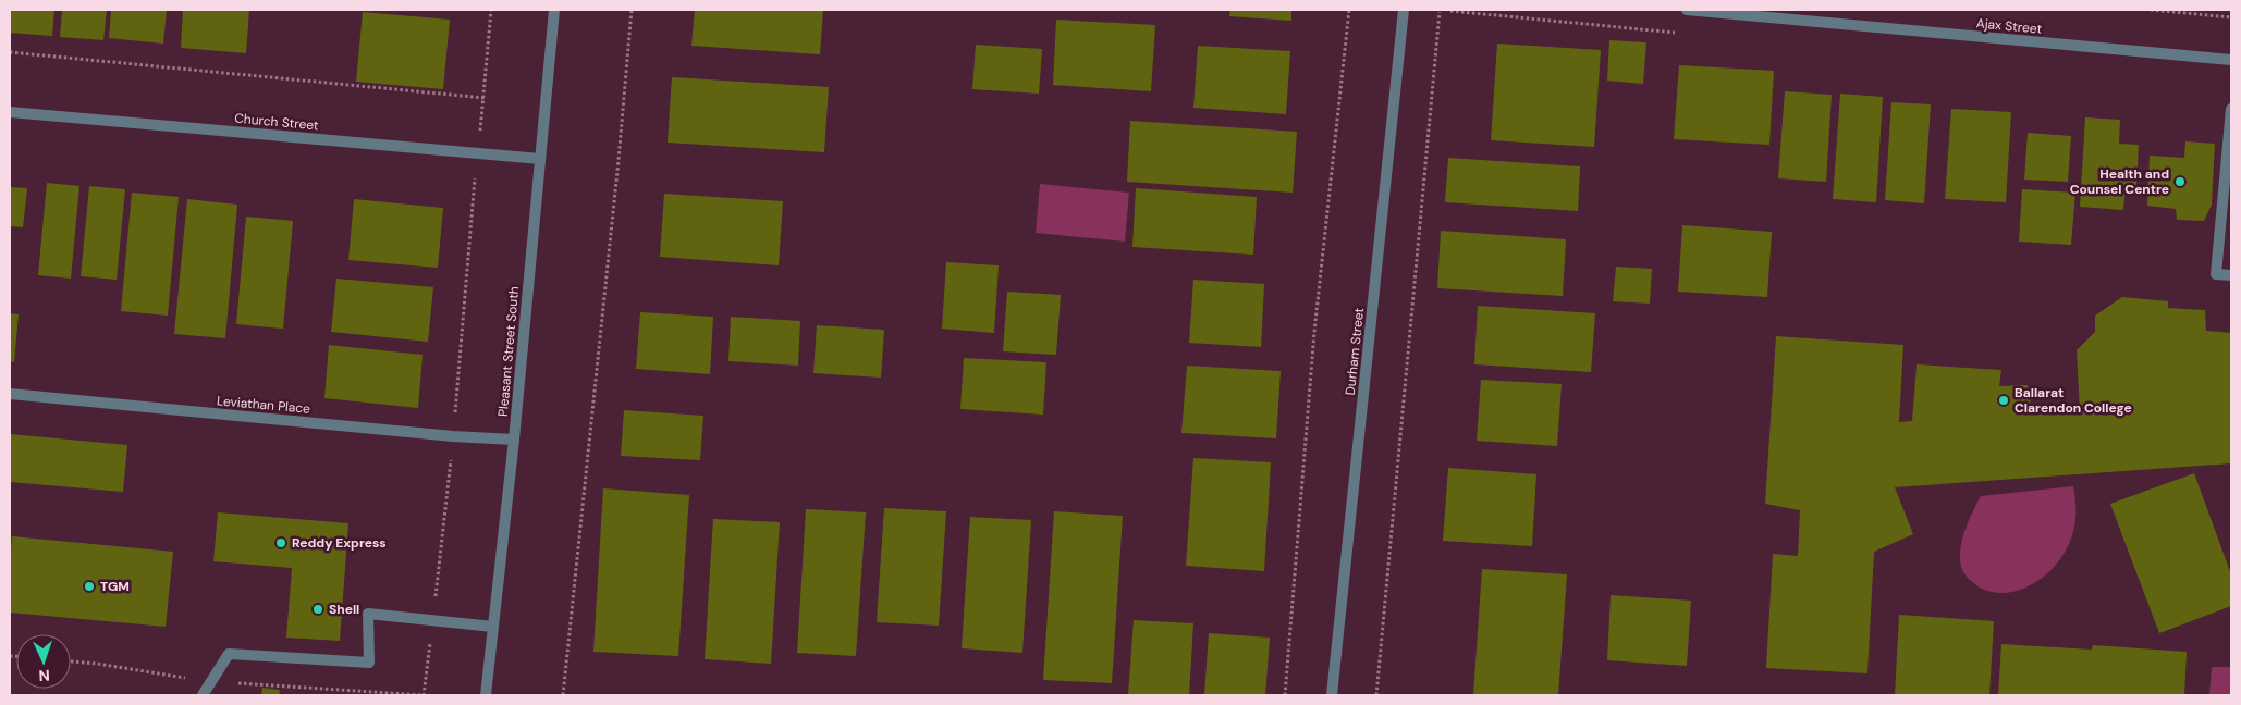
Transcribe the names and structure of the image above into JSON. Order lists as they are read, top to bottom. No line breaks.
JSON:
{"streets":{"street":["Ajax Street","Church Street","Pleasant Street South","Durham Street","Leviathan Place"]},"crossings":[["Church Street","Pleasant Street South"],["Pleasant Street South","Leviathan Place"]],"places":["Health and Counsel Centre","Ballarat Clarendon College","Reddy Express","TGM","Shell"],"north":"bottom"}
